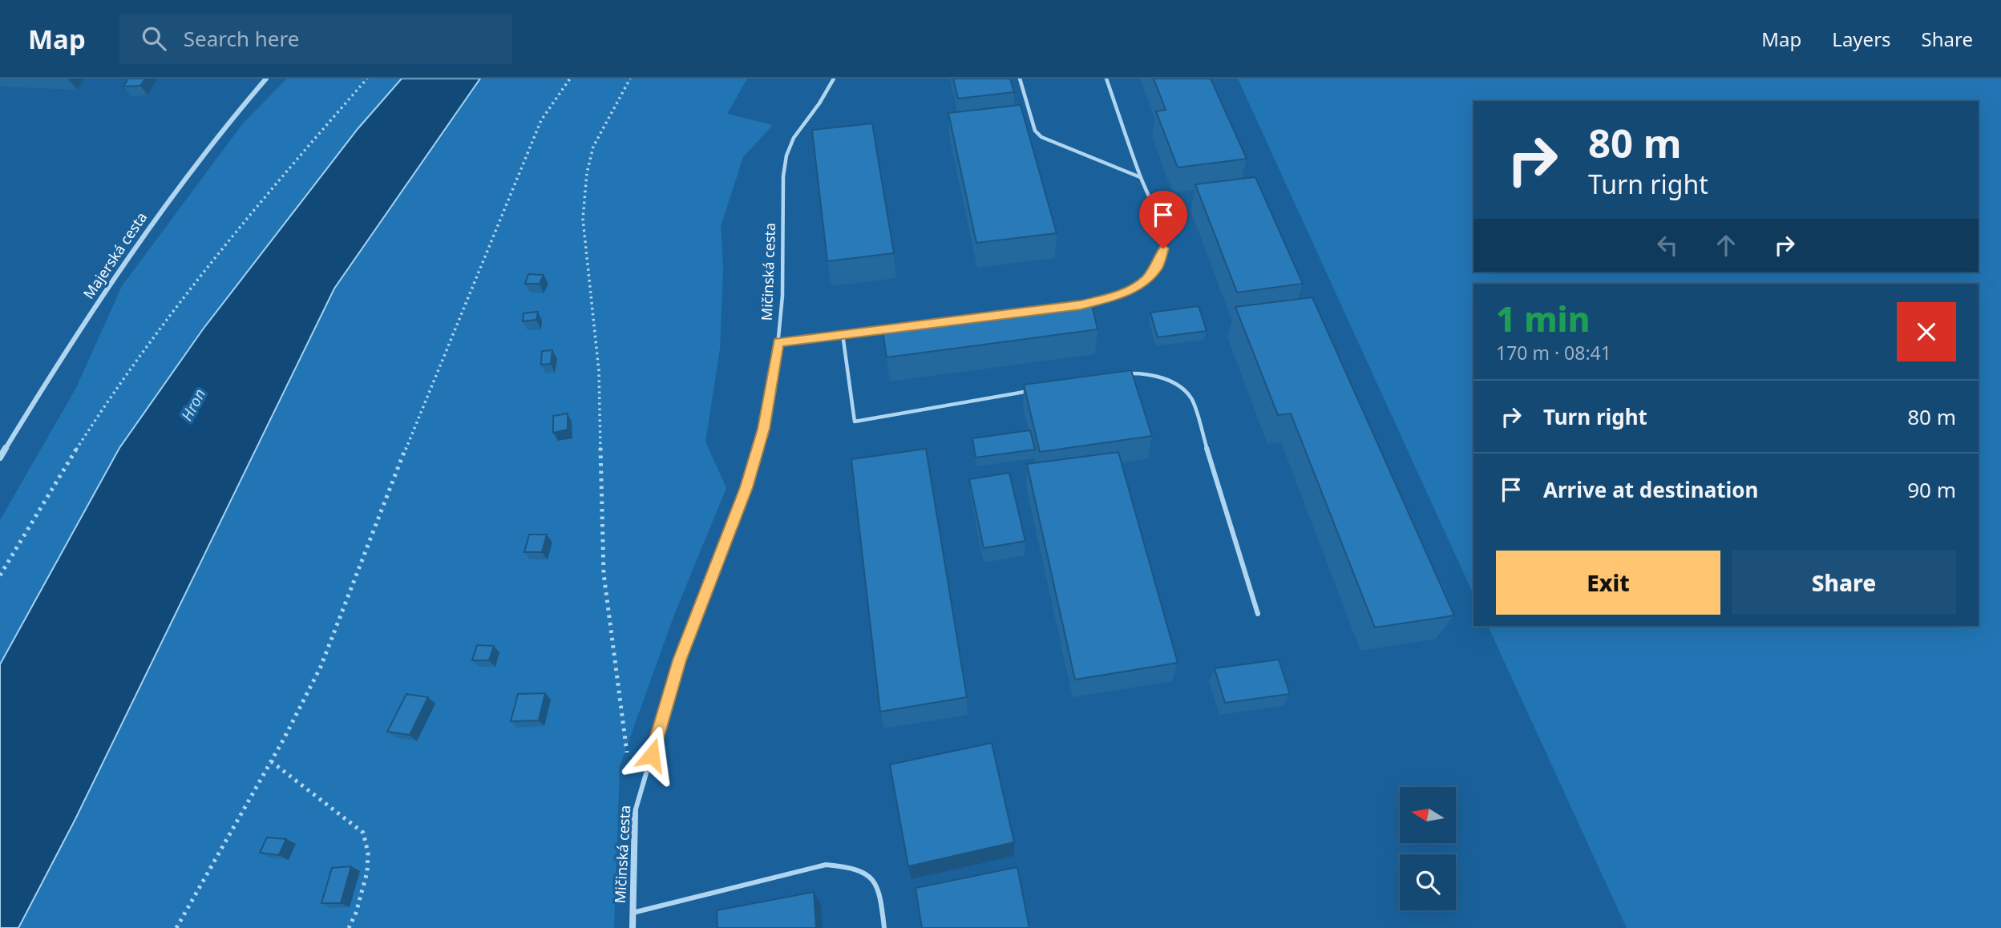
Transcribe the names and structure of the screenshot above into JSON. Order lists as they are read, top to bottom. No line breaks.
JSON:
{"streets":{"street":["Majerská cesta","Mičinská cesta"]},"water":["Hron"],"north":"left","page":{"header":"Map","search":"Search here","nav":["Map","Layers","Share"],"turn":["80 m","Turn right"],"heading":["1 min","170 m · 08:41"],"list":[{"name":"Turn right","value":"80 m"},{"name":"Arrive at destination","value":"90 m"}],"buttons":["Exit","Share"]}}
